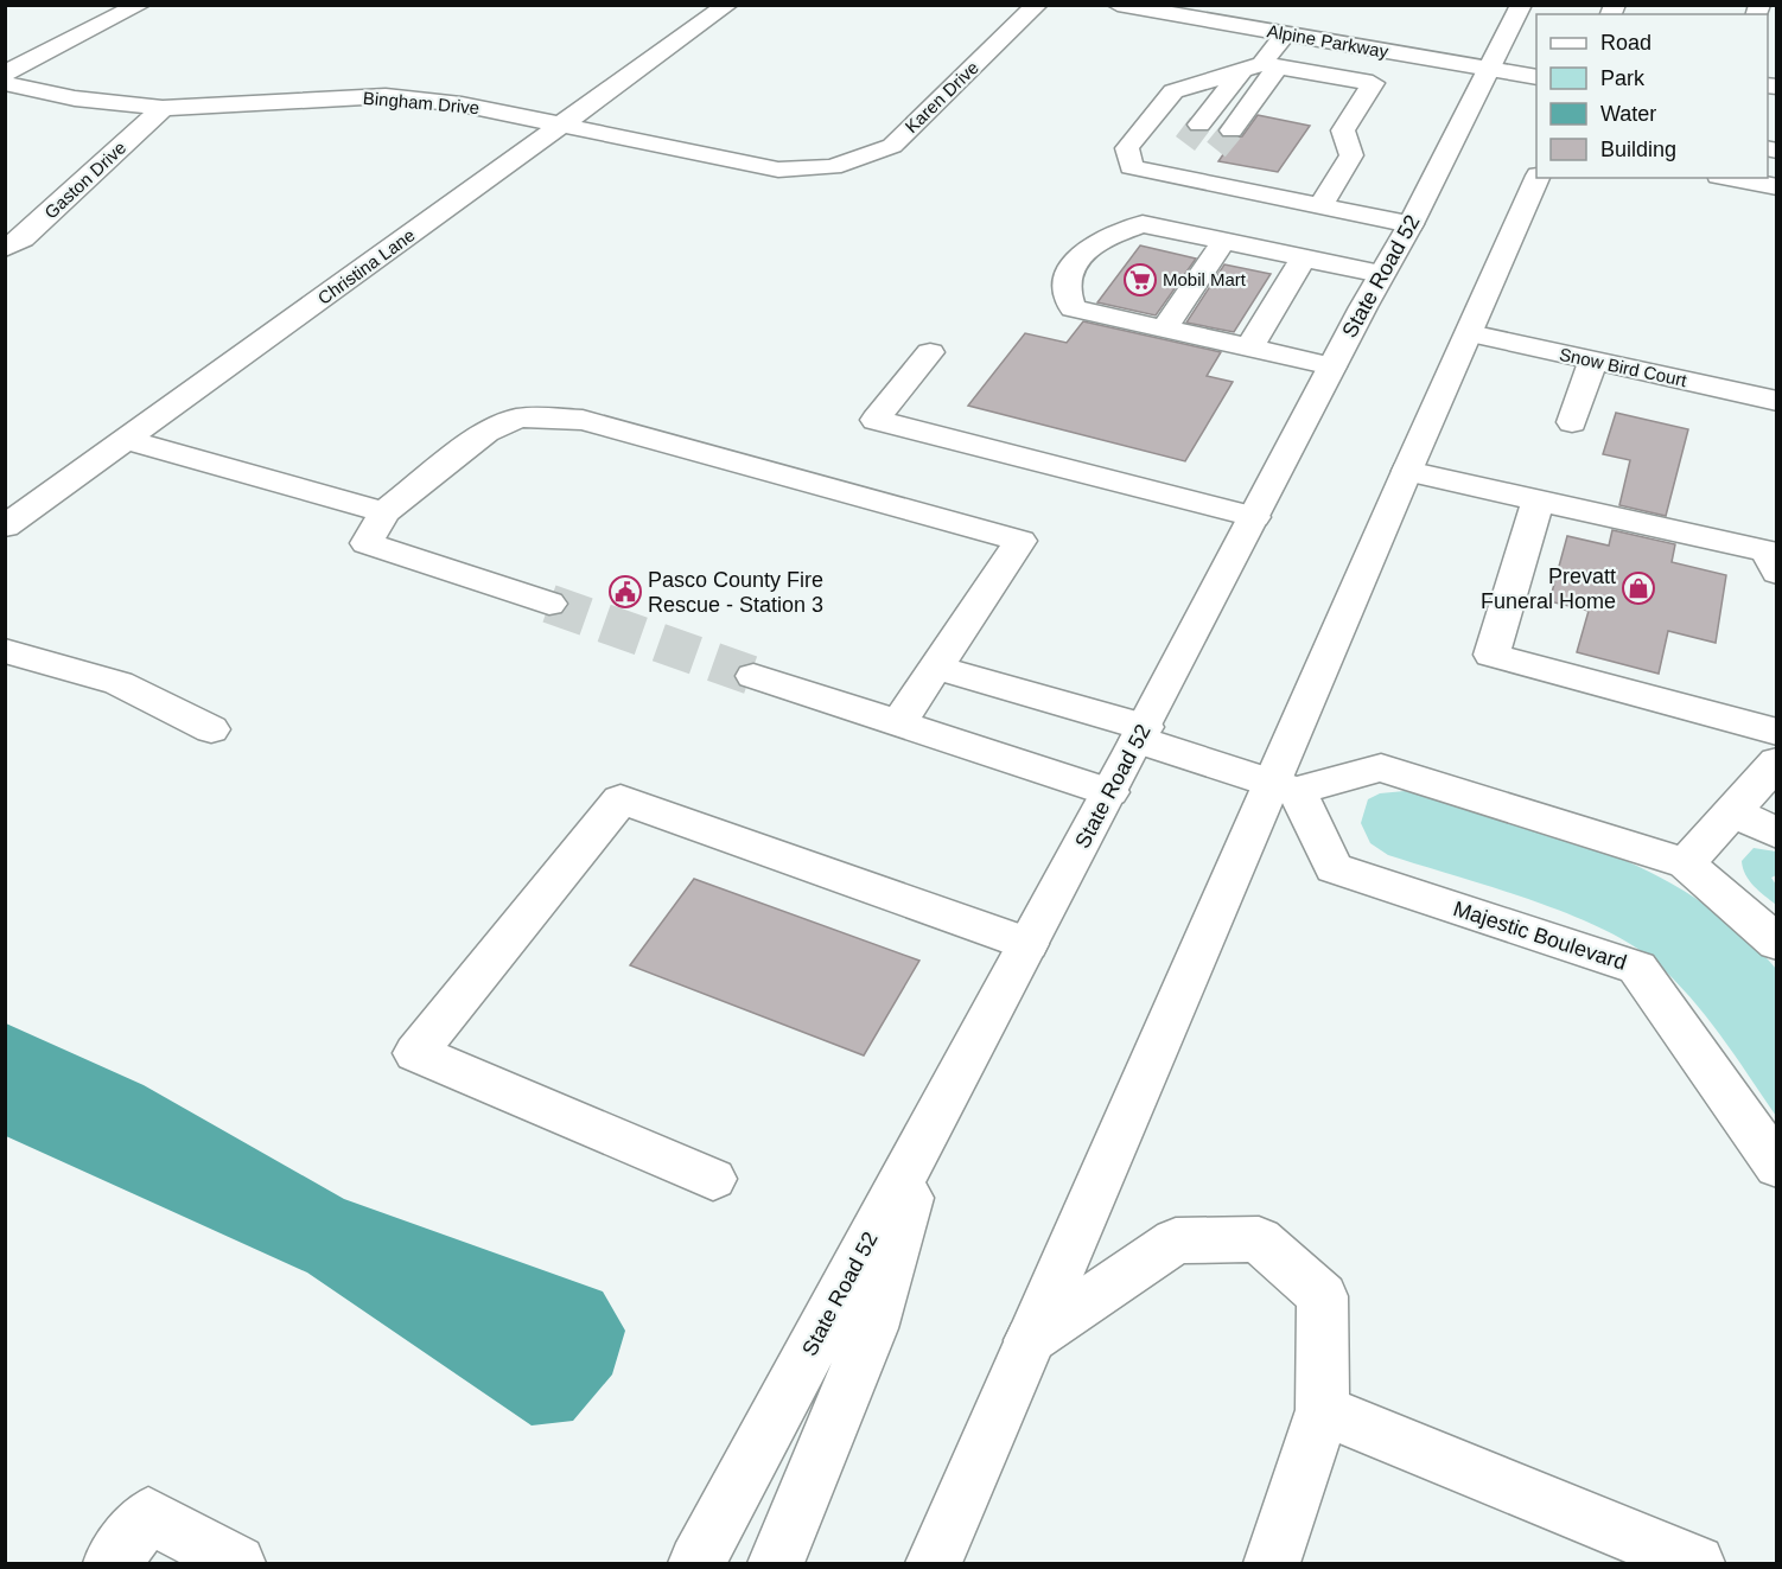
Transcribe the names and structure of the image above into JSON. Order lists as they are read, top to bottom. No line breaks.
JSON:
{"streets":{"street":["Alpine Parkway","Karen Drive","Bingham Drive","Gaston Drive","Christina Lane","State Road 52","Snow Bird Court","Majestic Boulevard"]},"crossings":[["Alpine Parkway","State Road 52"],["Karen Drive","Bingham Drive"],["Bingham Drive","Gaston Drive"],["Bingham Drive","Christina Lane"]],"places":{"supermarket":["Mobil Mart"],"shop":["Prevatt Funeral Home"],"public building":["Pasco County Fire Rescue - Station 3"]},"legend":["Road","Park","Water","Building"]}
